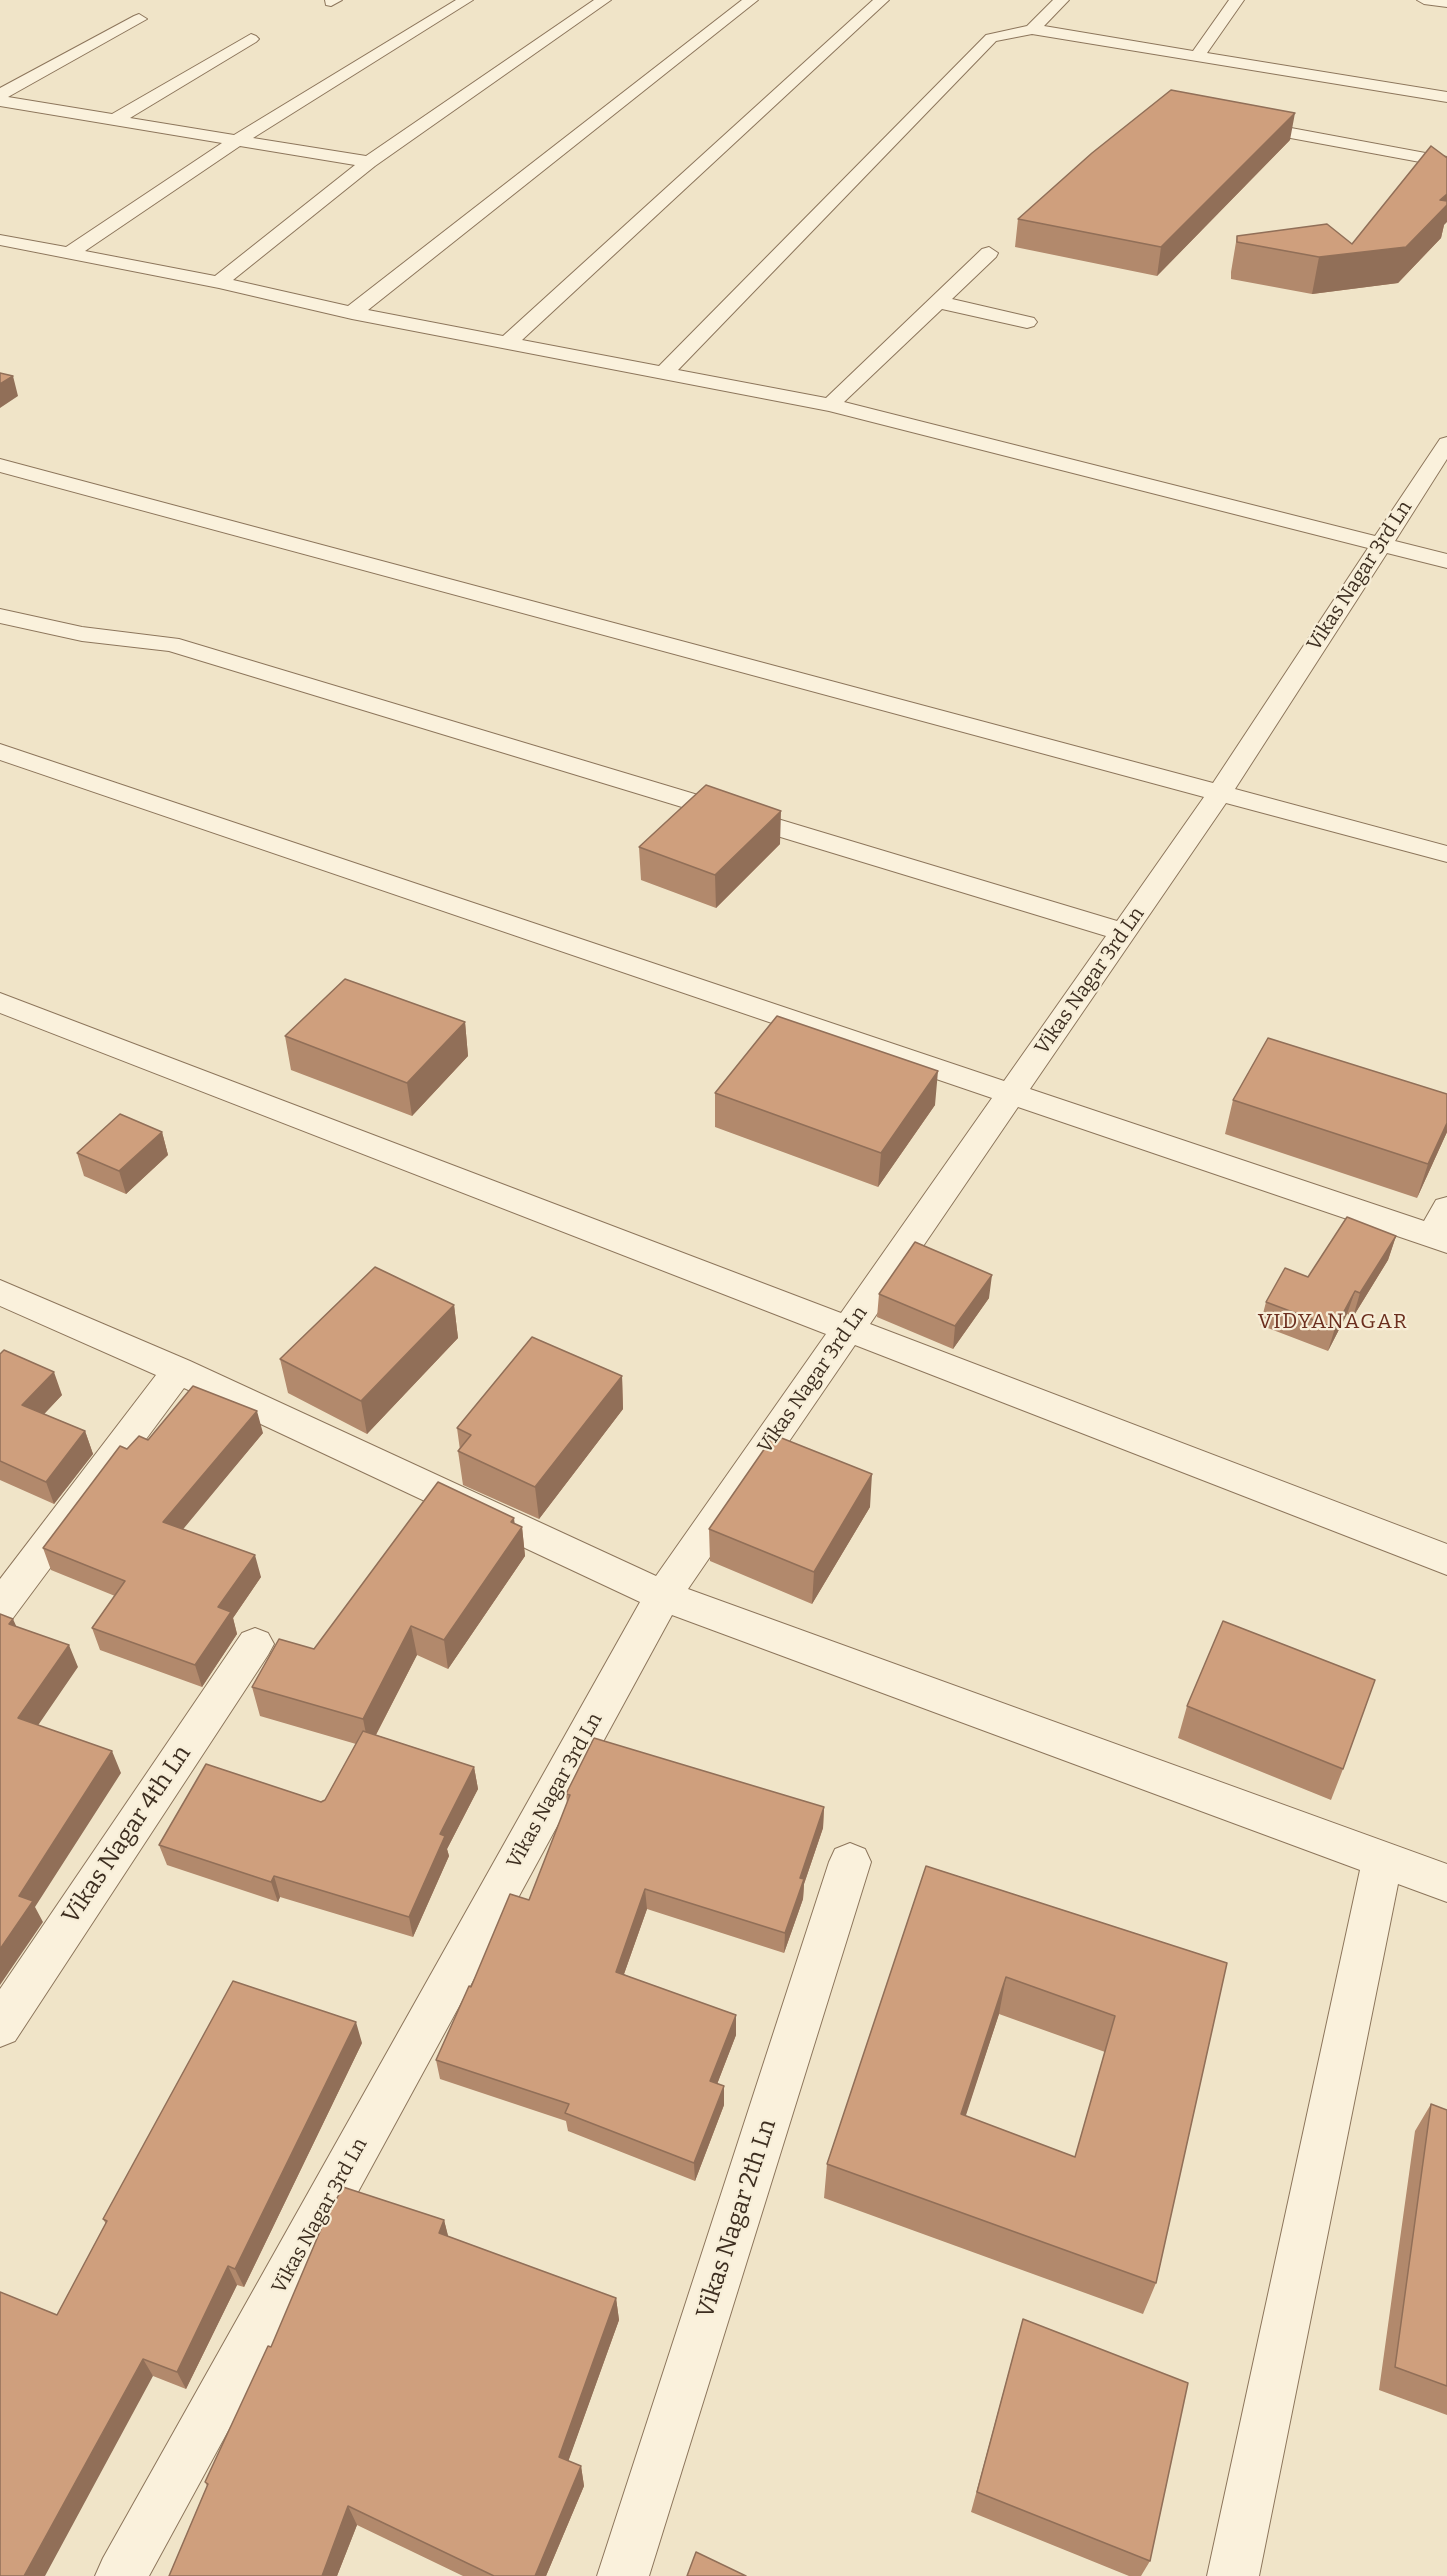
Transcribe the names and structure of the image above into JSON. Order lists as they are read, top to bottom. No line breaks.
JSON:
{"streets":{"street":["Vikas Nagar 3rd Ln","Vikas Nagar 4th Ln","Vikas Nagar 2th Ln"]},"districts":["VIDYANAGAR"]}
